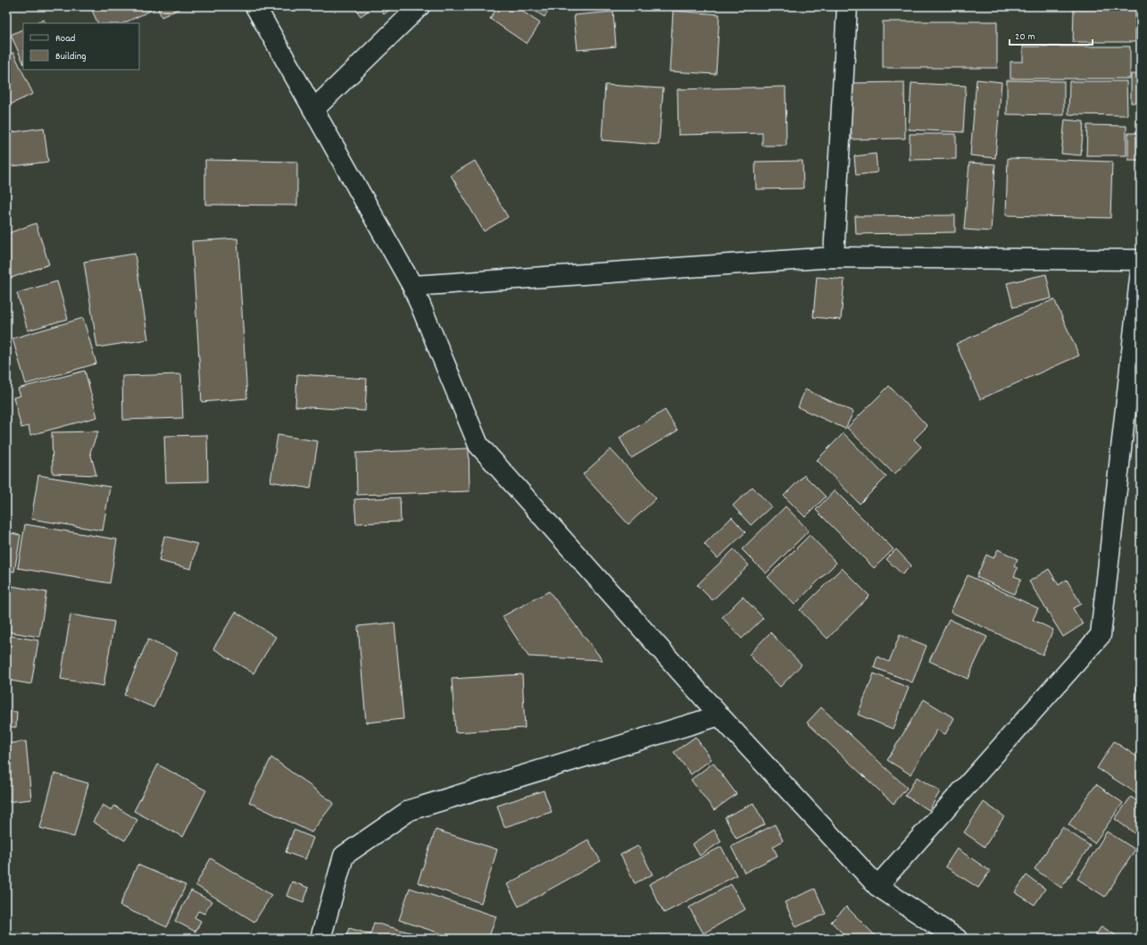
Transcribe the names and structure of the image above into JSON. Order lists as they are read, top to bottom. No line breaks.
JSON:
{"legend":["Road","Building"],"scale_bar":"20 m"}
